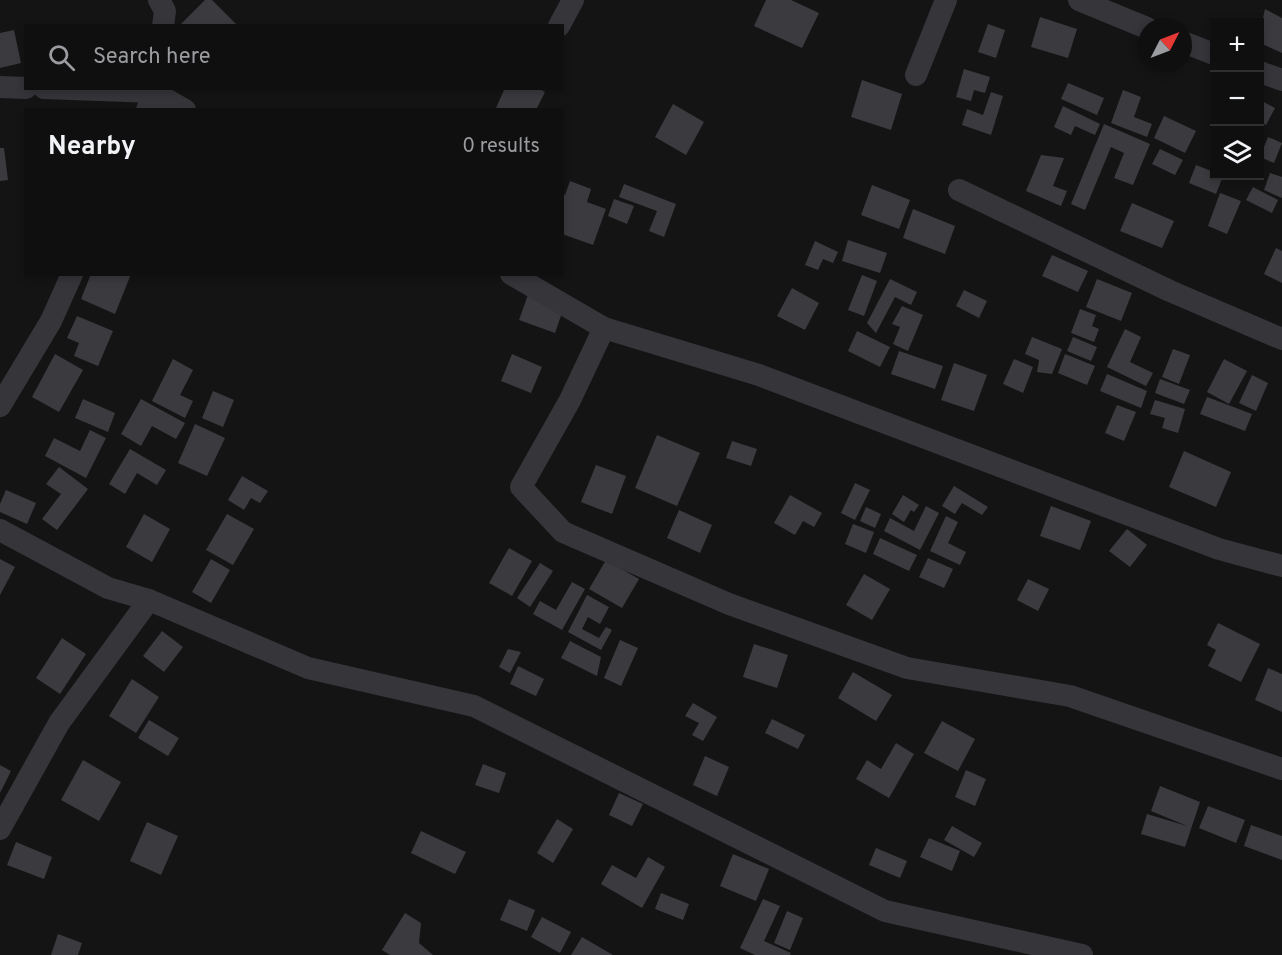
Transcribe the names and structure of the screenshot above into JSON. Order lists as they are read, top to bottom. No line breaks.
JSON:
{"north":"top right","page":{"map_buttons":["+","−"],"search":"Search here","heading":["Nearby","0 results"]}}
